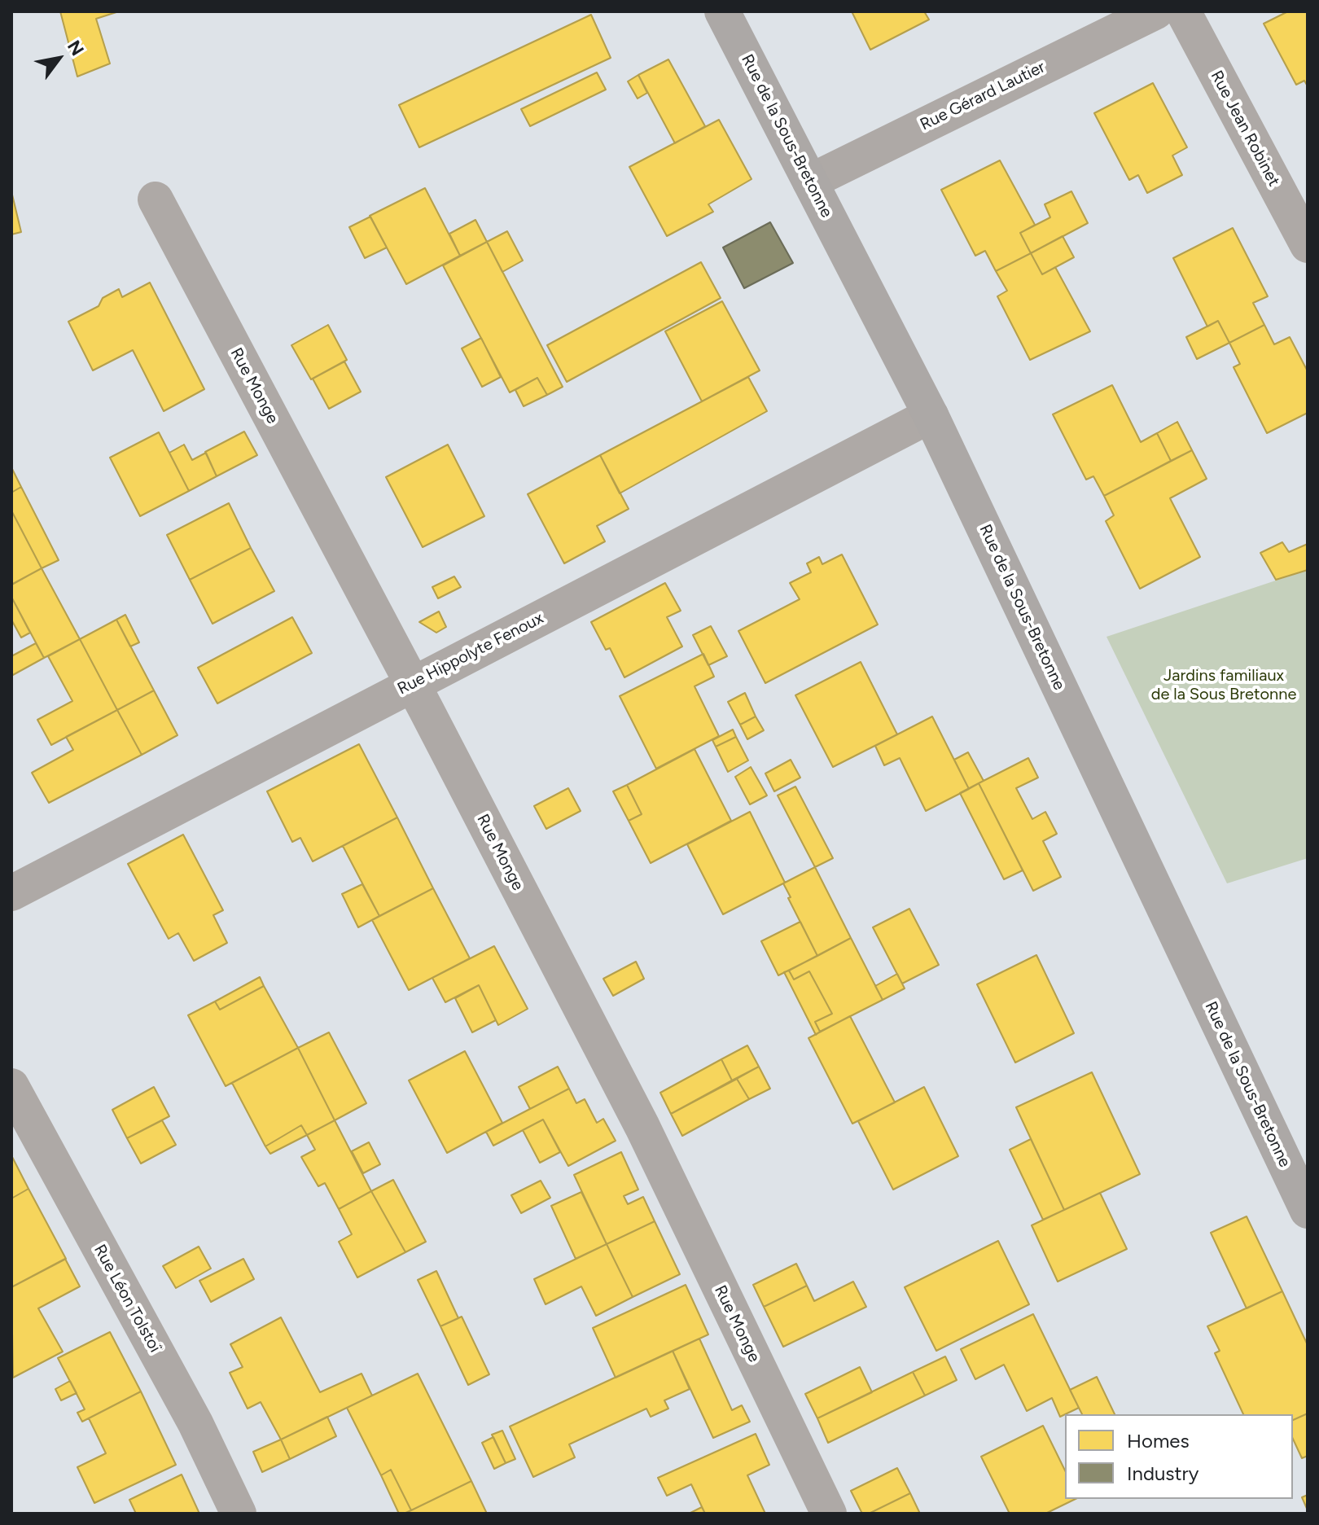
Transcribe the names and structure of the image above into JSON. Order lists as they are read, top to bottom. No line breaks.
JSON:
{"streets":{"street":["Rue Gérard Lautier","Rue Jean Robinet","Rue de la Sous-Bretonne","Rue Monge","Rue Hippolyte Fenoux","Rue Léon Tolstoï"]},"crossings":[["Rue Gérard Lautier","Rue de la Sous-Bretonne"],["Rue de la Sous-Bretonne","Rue Hippolyte Fenoux"],["Rue Monge","Rue Hippolyte Fenoux"]],"parks":["Jardins familiaux de la Sous Bretonne"],"legend":["Homes","Industry"],"north":"top right"}
